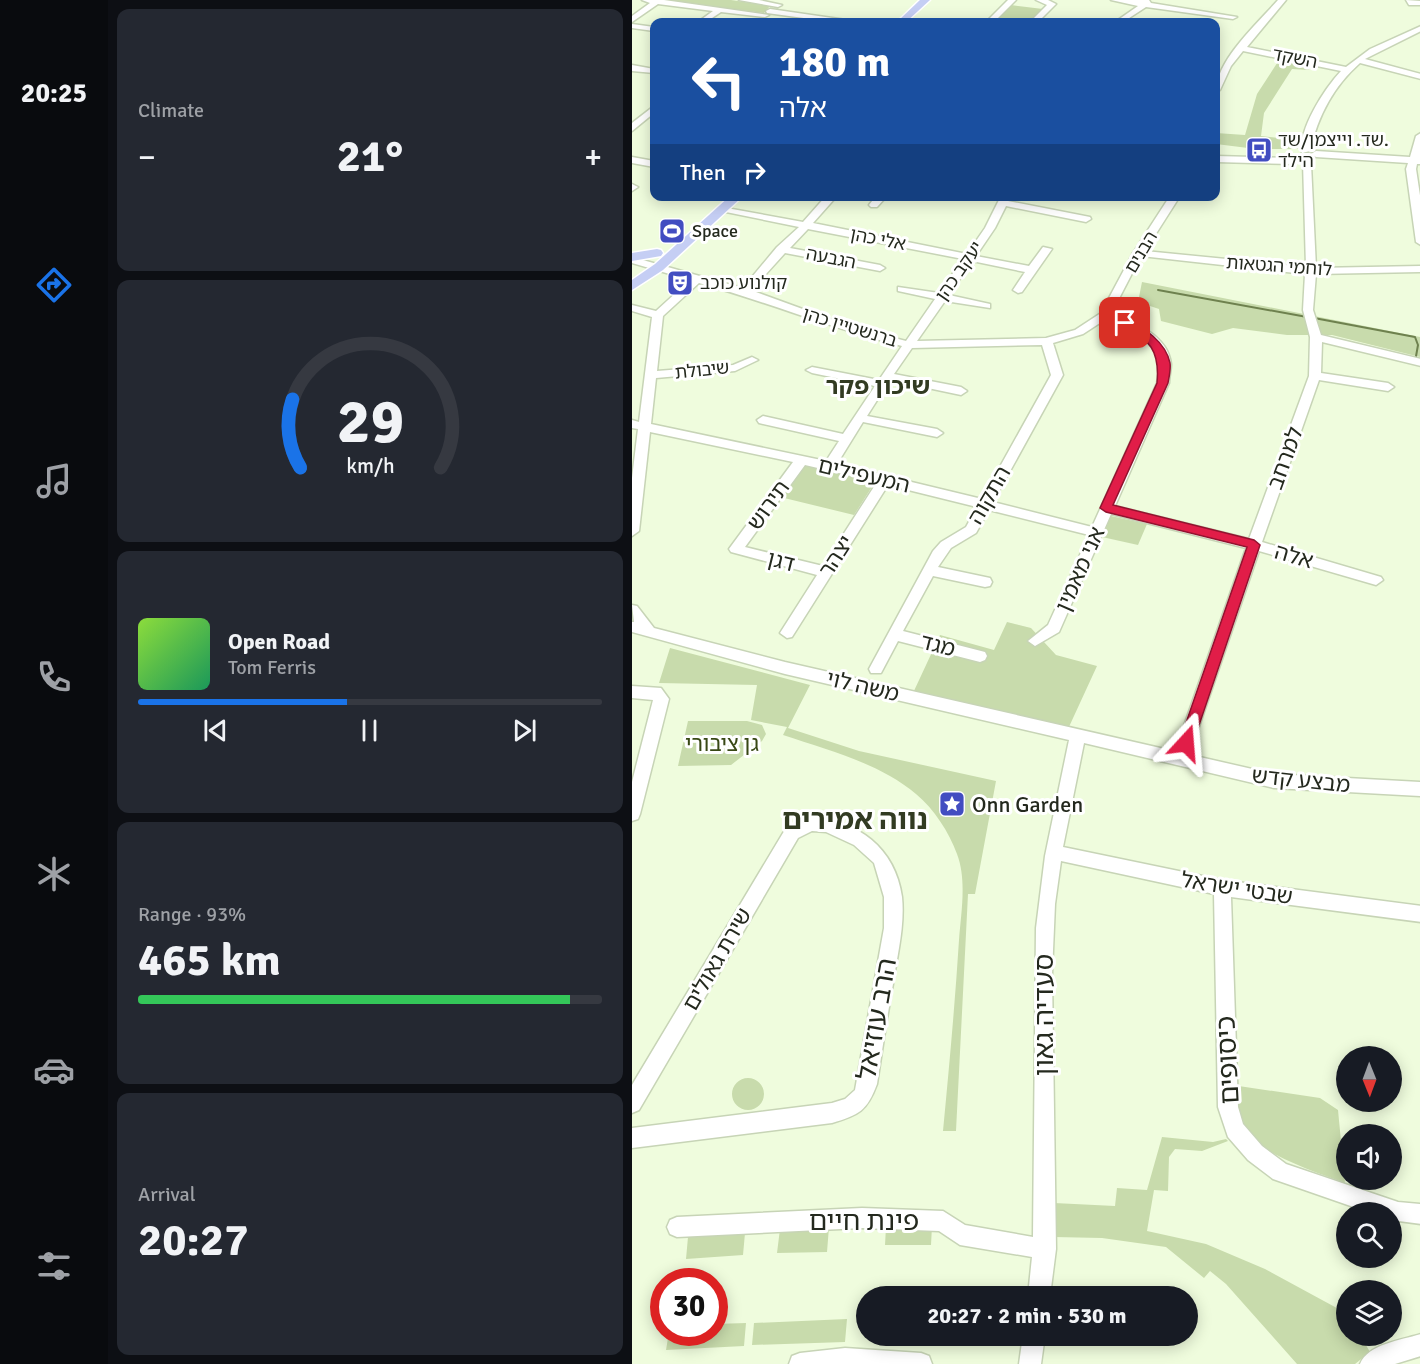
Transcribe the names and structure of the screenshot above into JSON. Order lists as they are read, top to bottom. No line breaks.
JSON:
{"streets":{"street":["השקד","אלי כהן","הבנים","הגבעה","לוחמי הגטאות","יעקב כהן","ברנשטיין כהן","שיבולת","למרחב","המעפילים","התקוה","תירוש","יצהר","אלה","דגן","אני מאמין","מגד","משה לוי","מבצע קדש","שבטי ישראל","שירת גאולים","סעדיה גאון","הרב עוזיאל","כיסופים","פינת חיים"]},"crossings":[["אלי כהן","יעקב כהן"],["הבנים","לוחמי הגטאות"],["הבנים","ברנשטיין כהן"],["הבנים","התקוה"],["הבנים","אני מאמין"],["לוחמי הגטאות","למרחב"],["יעקב כהן","ברנשטיין כהן"],["יעקב כהן","המעפילים"],["ברנשטיין כהן","התקוה"],["למרחב","אלה"],["המעפילים","התקוה"],["המעפילים","תירוש"],["המעפילים","יצהר"],["המעפילים","אני מאמין"],["התקוה","מגד"],["תירוש","דגן"],["יצהר","דגן"],["אלה","אני מאמין"],["משה לוי","מבצע קדש"],["משה לוי","סעדיה גאון"],["מבצע קדש","סעדיה גאון"],["שבטי ישראל","סעדיה גאון"],["שבטי ישראל","כיסופים"],["שירת גאולים","הרב עוזיאל"],["סעדיה גאון","פינת חיים"]],"districts":["שיכון פקר","נווה אמירים"],"parks":["גן ציבורי"],"places":{"bus stop":["שד. וייצמן/שד. הילד"],"sports":["Space"],"theatre":["קולנוע כוכב"],"place":["Onn Garden"]},"north":"bottom","page":{"tabs":"20:25","tile":["Climate",["Range · 93%","465 km"],["Arrival","20:27"]],"turn":["180 m","אלה"],"heat":["−","21°","+"],"then":"Then","song":["Open Road","Tom Ferris"],"limit":"30","trip":"20:27 · 2 min · 530 m","gauge":["29","km/h"]}}
